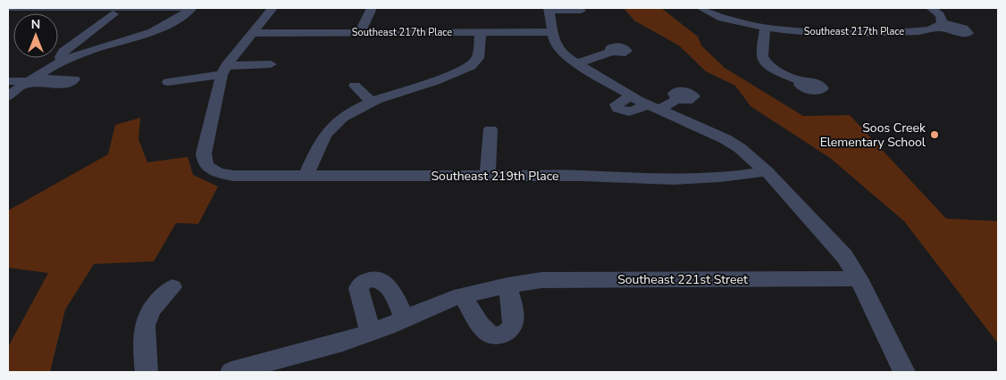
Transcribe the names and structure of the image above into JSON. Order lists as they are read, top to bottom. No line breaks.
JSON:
{"streets":{"street":["Southeast 217th Place","Southeast 219th Place","Southeast 221st Street"]},"places":["Soos Creek Elementary School"],"north":"top"}
